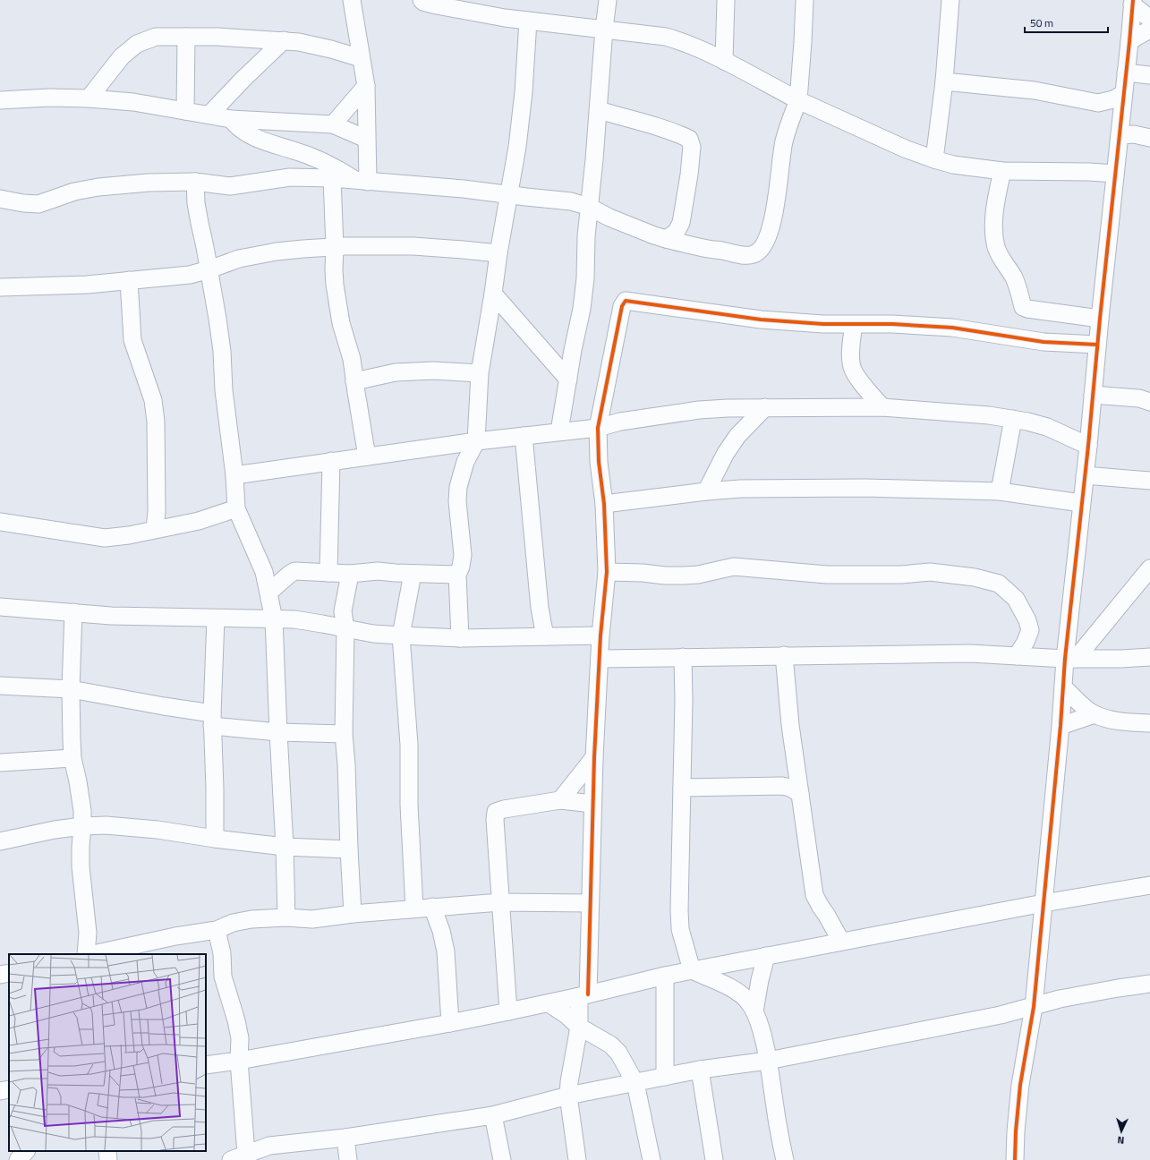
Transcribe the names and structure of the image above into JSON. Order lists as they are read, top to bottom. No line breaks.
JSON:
{"scale_bar":"50 m","north":"bottom"}
